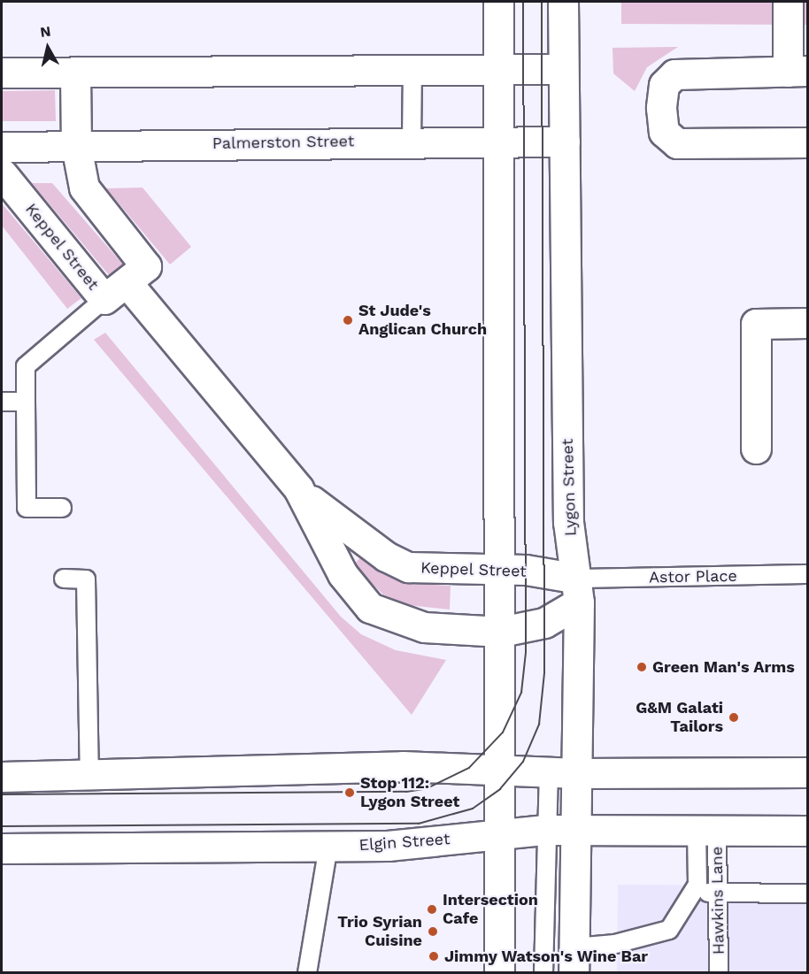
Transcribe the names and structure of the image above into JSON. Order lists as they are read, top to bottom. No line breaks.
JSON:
{"streets":{"street":["Palmerston Street","Keppel Street","Lygon Street","Elgin Street"],"lane":["Astor Place","Hawkins Lane"]},"crossings":[["Palmerston Street","Keppel Street"],["Palmerston Street","Lygon Street"],["Keppel Street","Lygon Street"],["Keppel Street","Astor Place"],["Lygon Street","Astor Place"],["Lygon Street","Elgin Street"],["Elgin Street","Hawkins Lane"]],"places":["St Jude's Anglican Church","Green Man's Arms","G&M Galati Tailors","Stop 112: Lygon Street","Intersection Cafe","Trio Syrian Cuisine","Jimmy Watson's Wine Bar"],"north":"top"}
